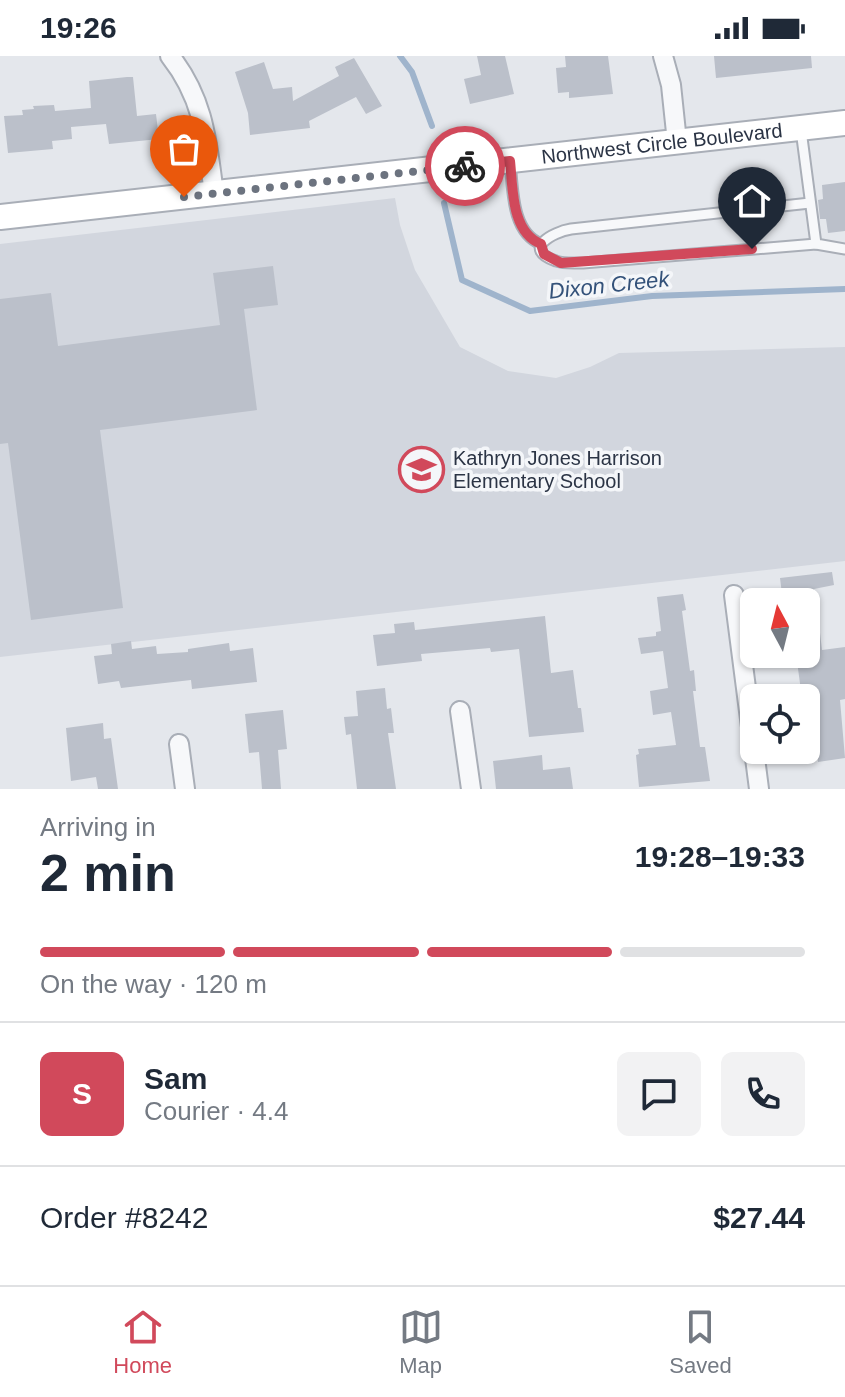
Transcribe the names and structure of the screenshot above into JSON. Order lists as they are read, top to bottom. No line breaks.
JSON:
{"streets":{"main road":["Northwest Circle Boulevard"]},"water":["Dixon Creek"],"places":{"school or university":["Kathryn Jones Harrison Elementary School"]},"north":"top","page":{"status":"19:26","heading":["2 min","Arriving in","19:28–19:33"],"panel":["Sam","Courier · 4.4","Order #8242","$27.44"],"bar":"On the way · 120 m","round":"S","tabs":["Home","Map","Saved"]}}
